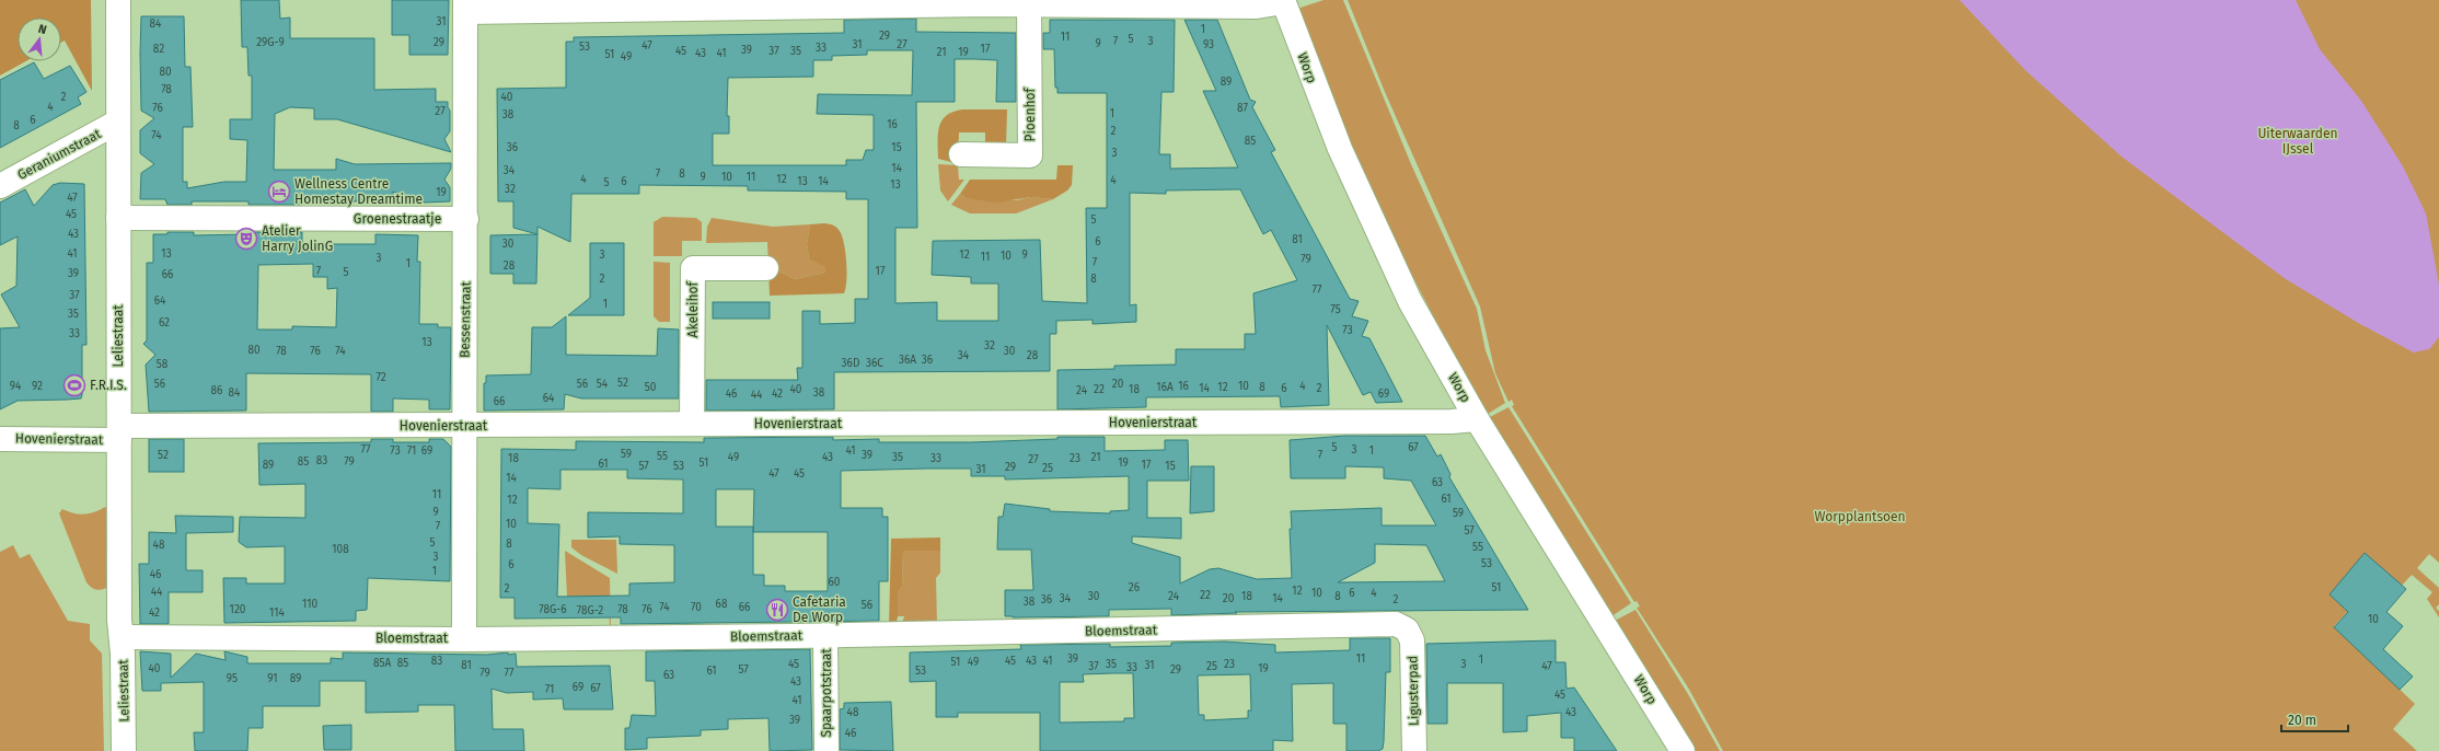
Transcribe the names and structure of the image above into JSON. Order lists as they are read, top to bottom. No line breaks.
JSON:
{"streets":{"street":["Worp","Pioenhof","Geraniumstraat","Groenestraatje","Akeleihof","Bessenstraat","Leliestraat","Hovenierstraat","Bloemstraat","Ligusterpad","Spaarpotstraat"]},"crossings":[["Worp","Hovenierstraat"],["Geraniumstraat","Leliestraat"],["Groenestraatje","Bessenstraat"],["Groenestraatje","Leliestraat"],["Akeleihof","Hovenierstraat"],["Bessenstraat","Hovenierstraat"],["Bessenstraat","Bloemstraat"],["Leliestraat","Hovenierstraat"],["Leliestraat","Bloemstraat"],["Bloemstraat","Ligusterpad"],["Bloemstraat","Spaarpotstraat"]],"parks":["Uiterwaarden IJssel","Worpplantsoen"],"places":{"hotel":["Wellness Centre Homestay Dreamtime"],"theatre":["Atelier Harry JolinG"],"sports":["F.R.I.S."],"restaurant":["Cafetaria De Worp"]},"house_numbers":["31","84","1","29","11","5","7","3","29G-9","29","9","31","27","93","47","53","33","82","17","39","45","37","35","21","19","43","41","51","49","80","89","78","2","40","4","76","87","27","1","38","6","16","8","2","74","85","36","15","3","14","34","7","8","9","10","11","4","12","4","6","13","14","5","13","32","19","47","45","5","43","81","6","30","41","13","3","12","9","10","11","3","79","7","1","28","7","17","5","39","66","2","8","77","37","64","1","75","35","62","73","33","13","32","80","78","76","74","30","34","28","36A","36","36D","36C","58","72","52","56","56","54","20","94","92","16","10","4","50","16A","12","8","14","6","2","40","22","18","86","24","84","38","46","42","69","44","64","66","5","67","77","3","73","71","69","41","1","59","52","39","7","55","49","43","35","21","18","33","23","27","83","85","79","51","19","61","89","17","57","53","15","29","25","31","47","45","14","63","11","61","12","9","59","10","7","57","5","8","48","55","108","3","53","6","1","46","60","26","51","2","12","44","10","6","4","22","30","24","18","8","34","20","14","36","2","38","110","68","56","74","70","66","120","78G-6","78","76","78G-2","42","114","10","39","11","1","83","45","43","41","51","49","85A","85","45","35","23","3","81","31","37","25","47","33","40","19","57","29","61","53","79","77","63","95","91","89","43","69","67","71","45","41","48","43","39","46"],"scale_bar":"20 m","north":"top"}
